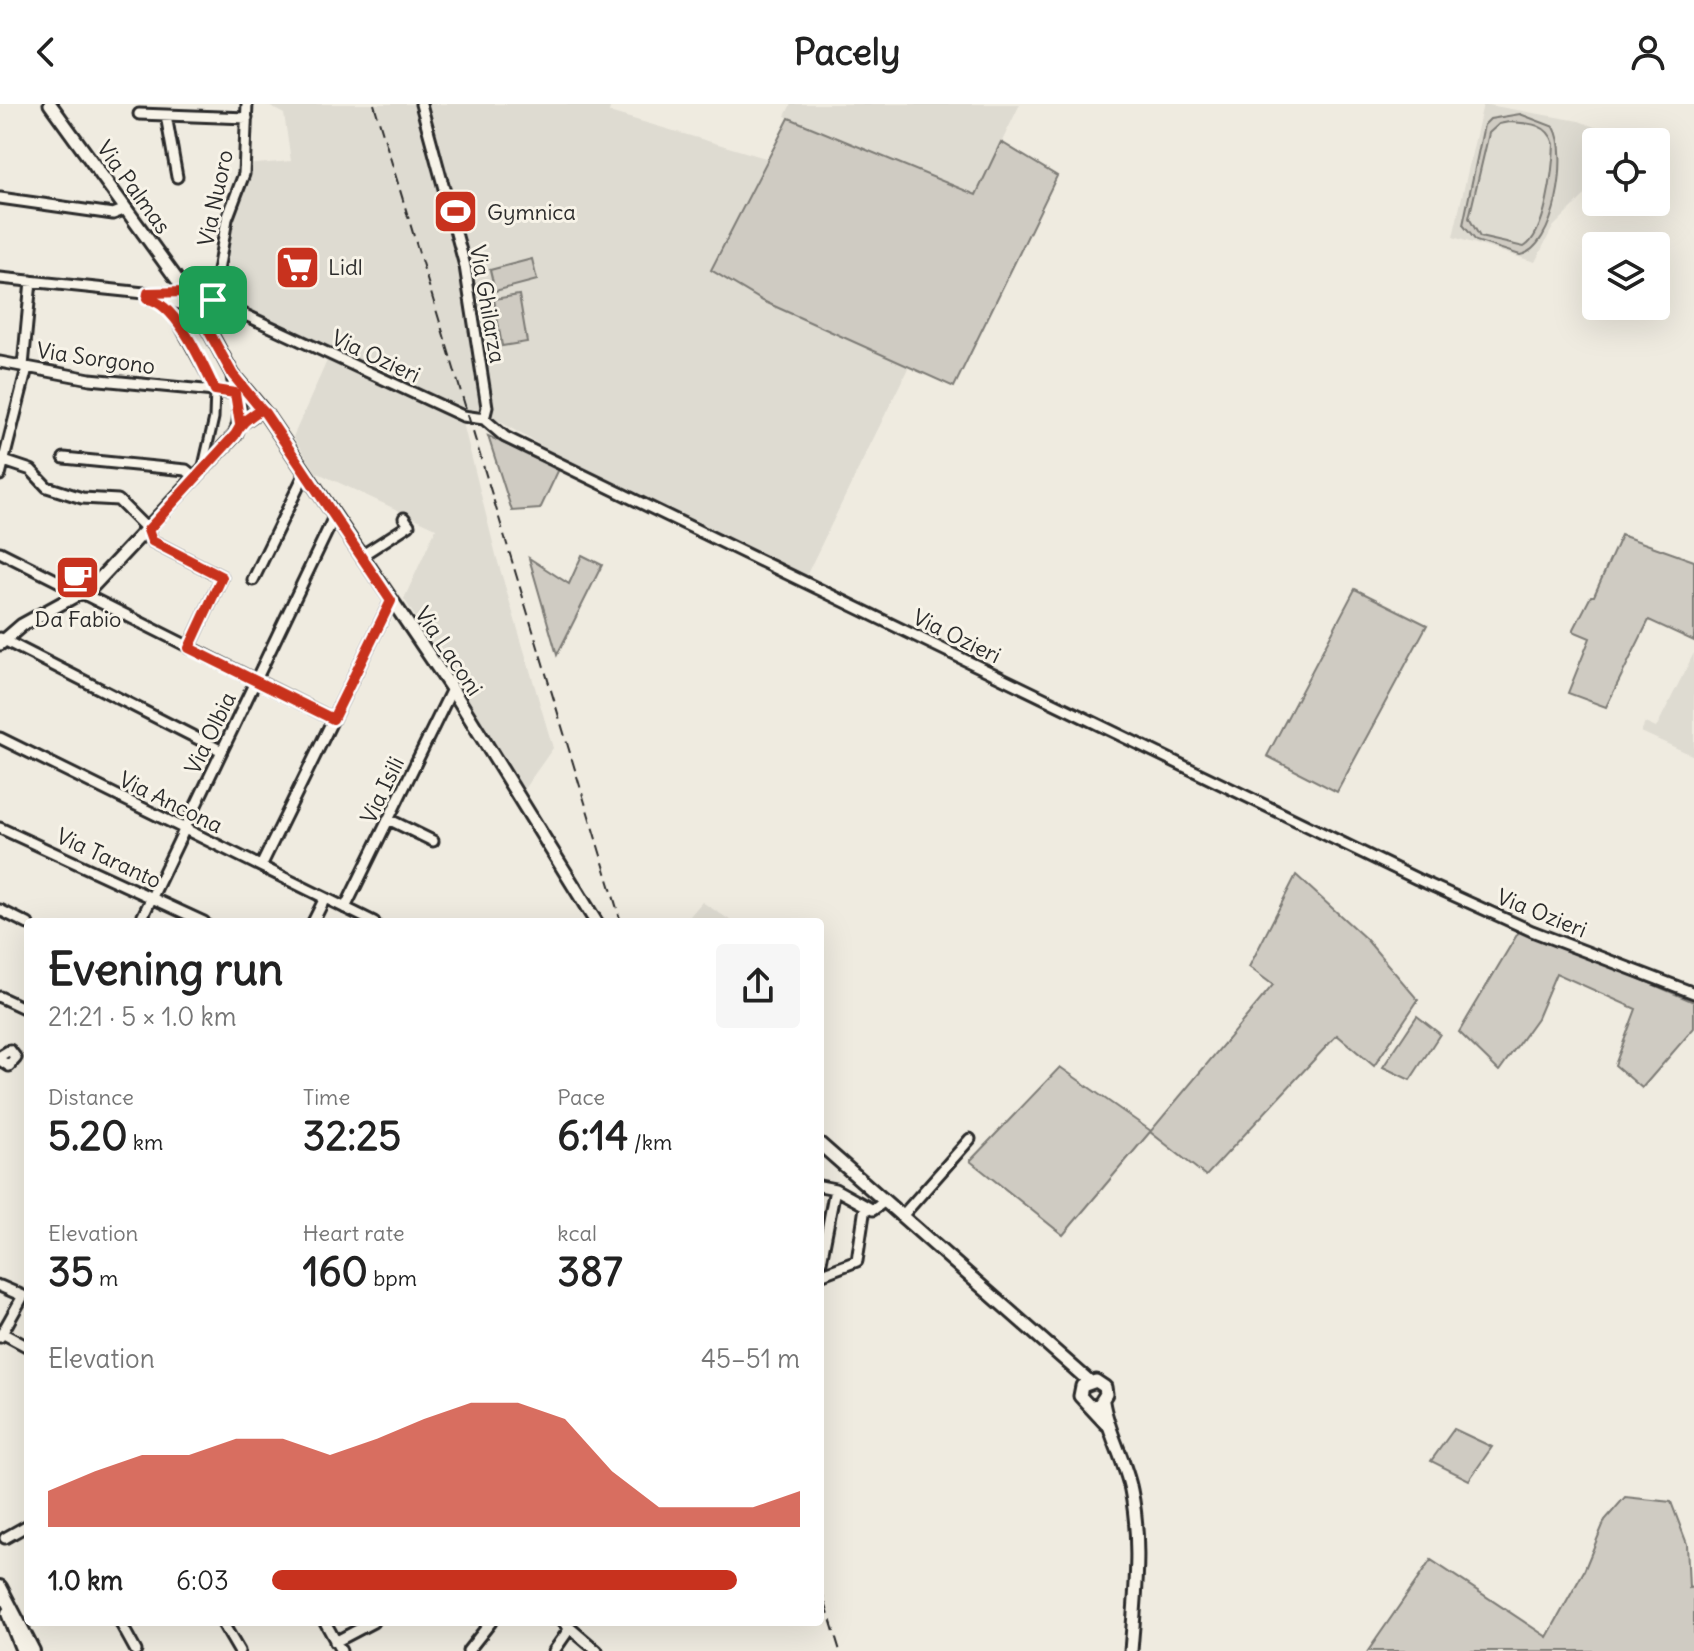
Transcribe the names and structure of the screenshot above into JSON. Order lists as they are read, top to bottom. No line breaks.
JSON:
{"streets":{"street":["Via Palmas","Via Nuoro","Via Ghilarza","Via Ozieri","Via Sorgono","Via Laconi","Via Olbia","Via Isili","Via Ancona","Via Taranto"]},"crossings":[["Via Nuoro","Via Ozieri"],["Via Nuoro","Via Laconi"],["Via Ghilarza","Via Ozieri"],["Via Ozieri","Via Laconi"],["Via Laconi","Via Olbia"],["Via Laconi","Via Isili"],["Via Olbia","Via Ancona"],["Via Olbia","Via Taranto"],["Via Isili","Via Ancona"]],"places":{"sports":["Gymnica"],"supermarket":["Lidl"],"cafe":["Da Fabio"]},"page":{"header":"Pacely","heading":["Evening run","21:21 · 5 × 1.0 km"],"stats":[["Distance","5.20 km"],["Time","32:25"],["Pace","6:14 /km"],["Elevation","35 m"],["Heart rate","160 bpm"],["kcal","387"]],"chart":["Elevation","45–51 m"],"list":[{"name":"1.0 km","note":"6:03"}]}}
